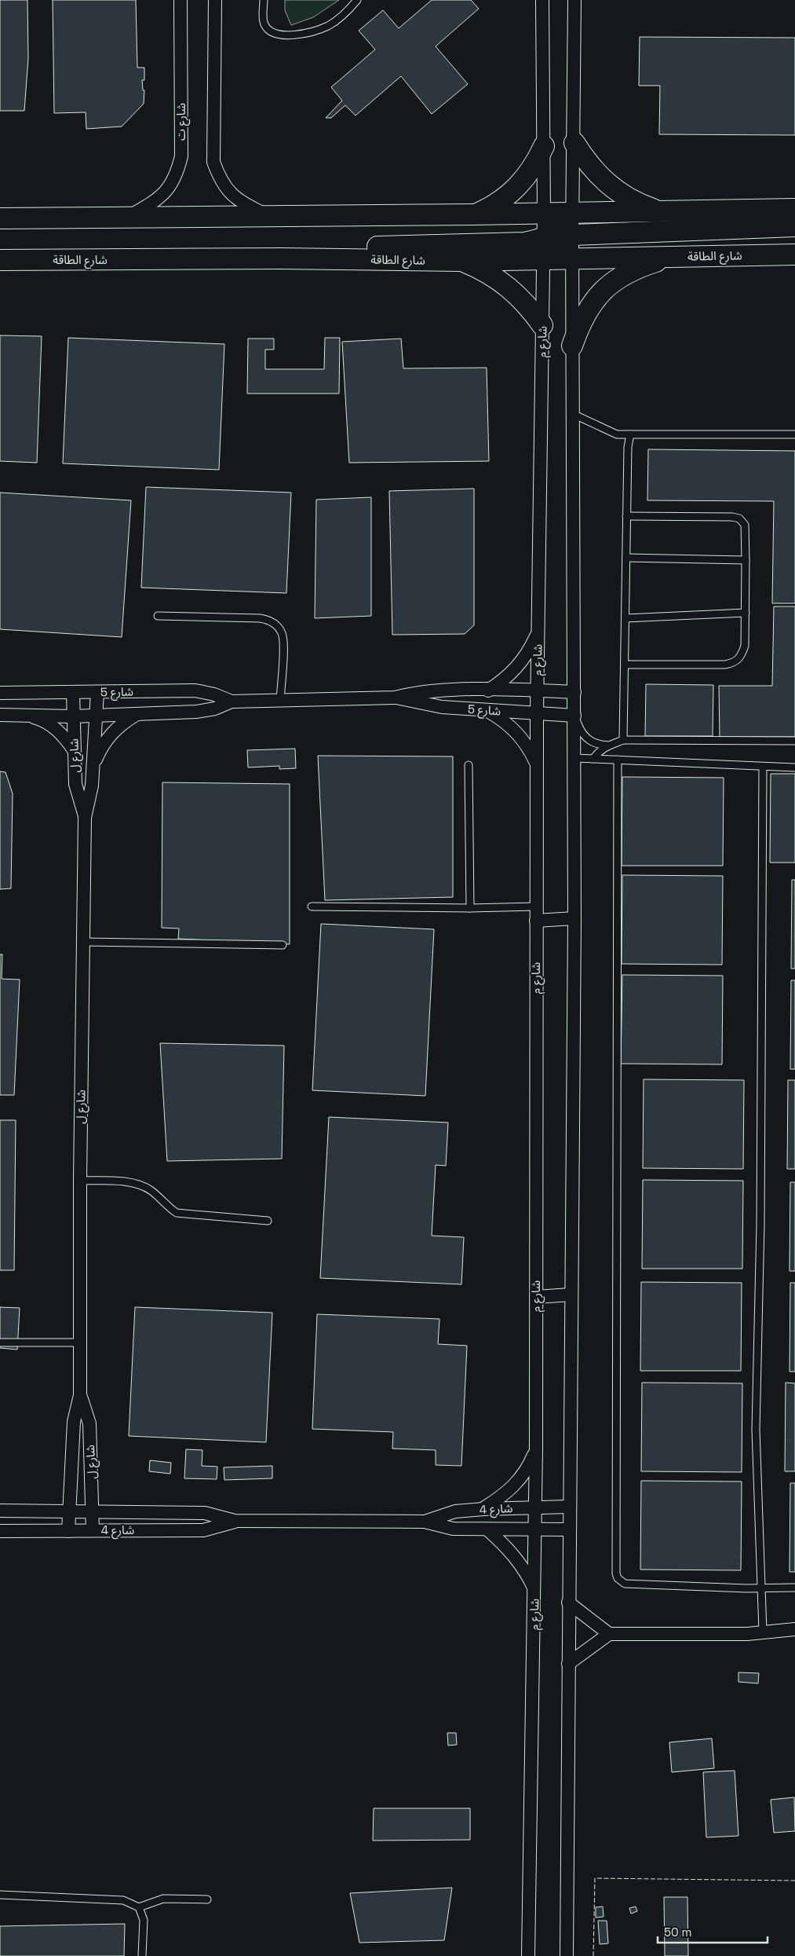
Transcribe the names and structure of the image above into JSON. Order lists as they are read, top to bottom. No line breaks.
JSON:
{"streets":{"main road":["شارع الطاقة"],"street":["شارع ت","شارع م","شارع 5","شارع ل","شارع 4"]},"crossings":[["شارع الطاقة","شارع م"],["شارع م","شارع 5"],["شارع م","شارع 4"],["شارع 5","شارع ل"],["شارع ل","شارع 4"]],"scale_bar":"50 m"}
